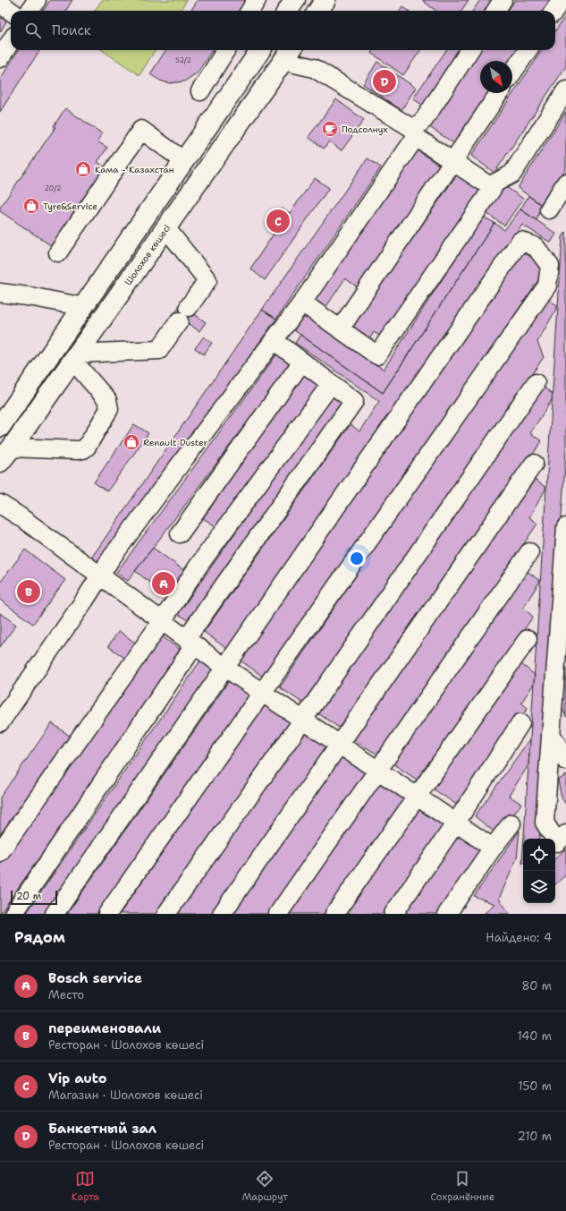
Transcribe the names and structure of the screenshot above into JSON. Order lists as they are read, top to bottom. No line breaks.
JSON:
{"streets":{"highway":["Шолохов көшесі"]},"places":{"cafe":["Подсолнух"],"shop":["Кама - Казахстан","Tyre&Service","Renault Duster"]},"house_numbers":["52/2","20/2"],"scale_bar":"20 m","north":"bottom right","page":{"search":"Поиск","pins":["D","C","A","B"],"scale":"20 m","heading":["Рядом","Найдено: 4"],"list":[{"mark":"A","name":"Bosch service","note":"Место","value":"80 m"},{"mark":"B","name":"переименовали","note":"Ресторан · Шолохов көшесі","value":"140 m"},{"mark":"C","name":"Vip auto","note":"Магазин · Шолохов көшесі","value":"150 m"},{"mark":"D","name":"Банкетный зал","note":"Ресторан · Шолохов көшесі","value":"210 m"}],"nav":["Карта","Маршрут","Сохранённые"]}}
